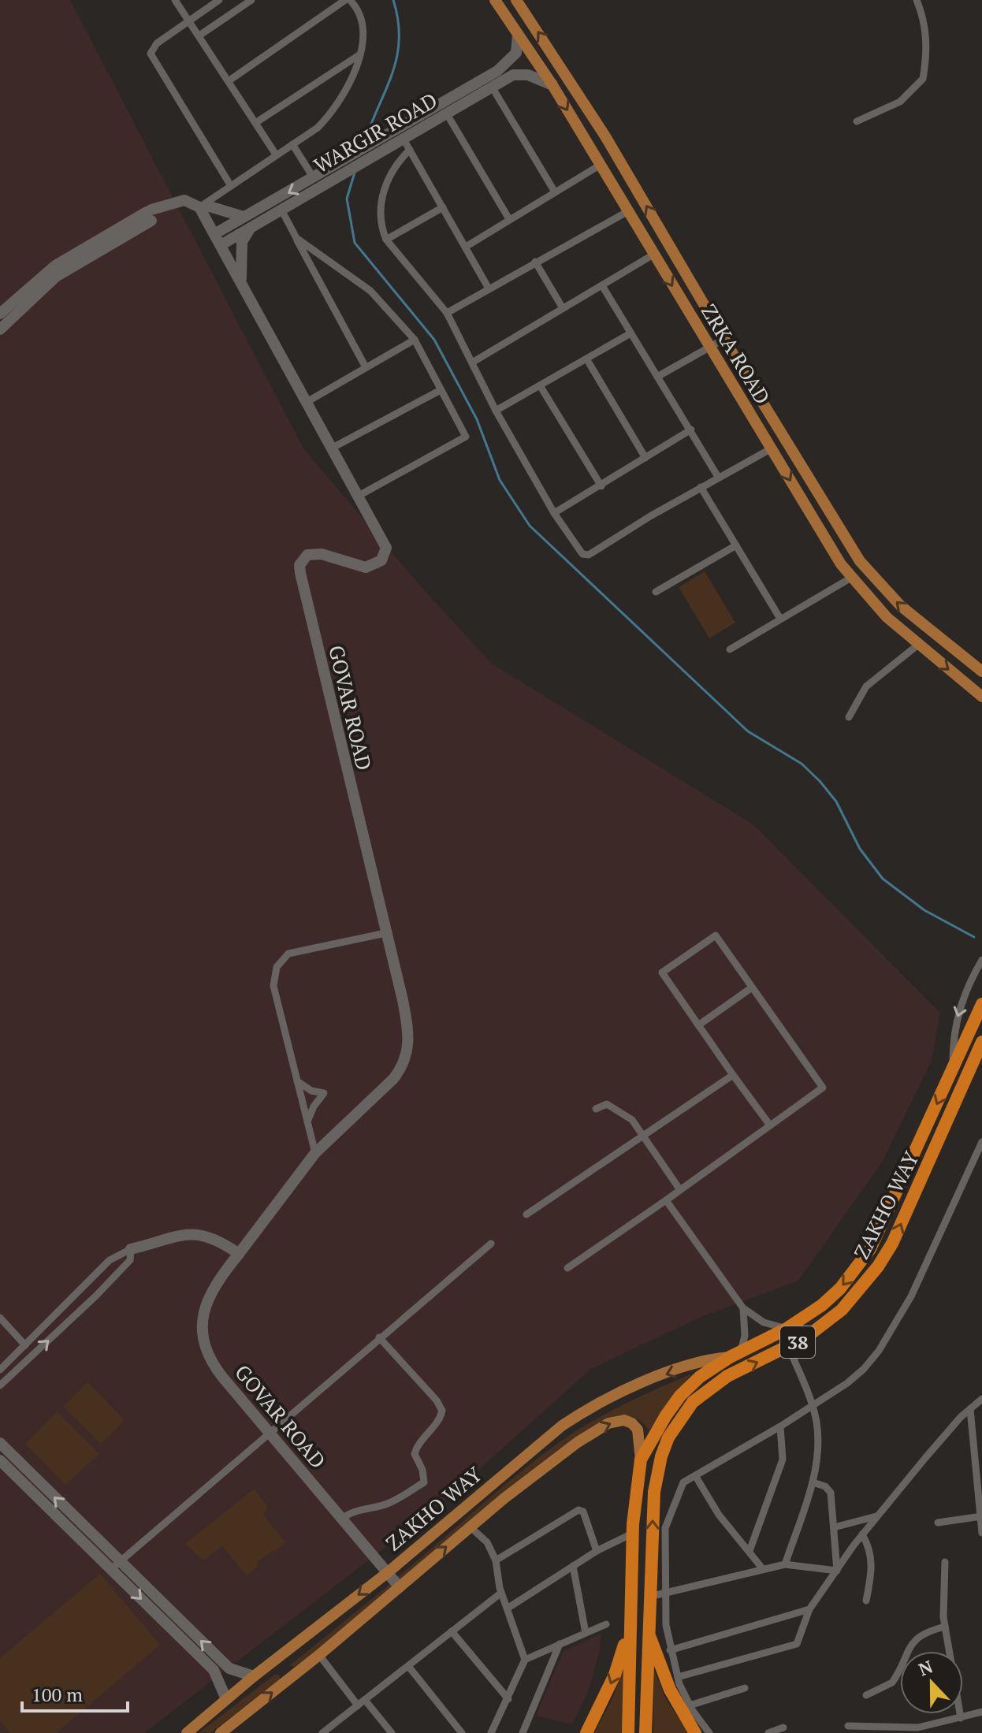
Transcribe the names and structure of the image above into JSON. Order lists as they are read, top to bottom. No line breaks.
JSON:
{"streets":{"highway":["ZAKHO WAY","38"],"main road":["ZRKA ROAD"],"street":["WARGIR ROAD","GOVAR ROAD"]},"crossings":[["WARGIR ROAD","ZRKA ROAD"],["WARGIR ROAD","GOVAR ROAD"],["GOVAR ROAD","ZAKHO WAY"]],"scale_bar":"100 m","north":"top"}
